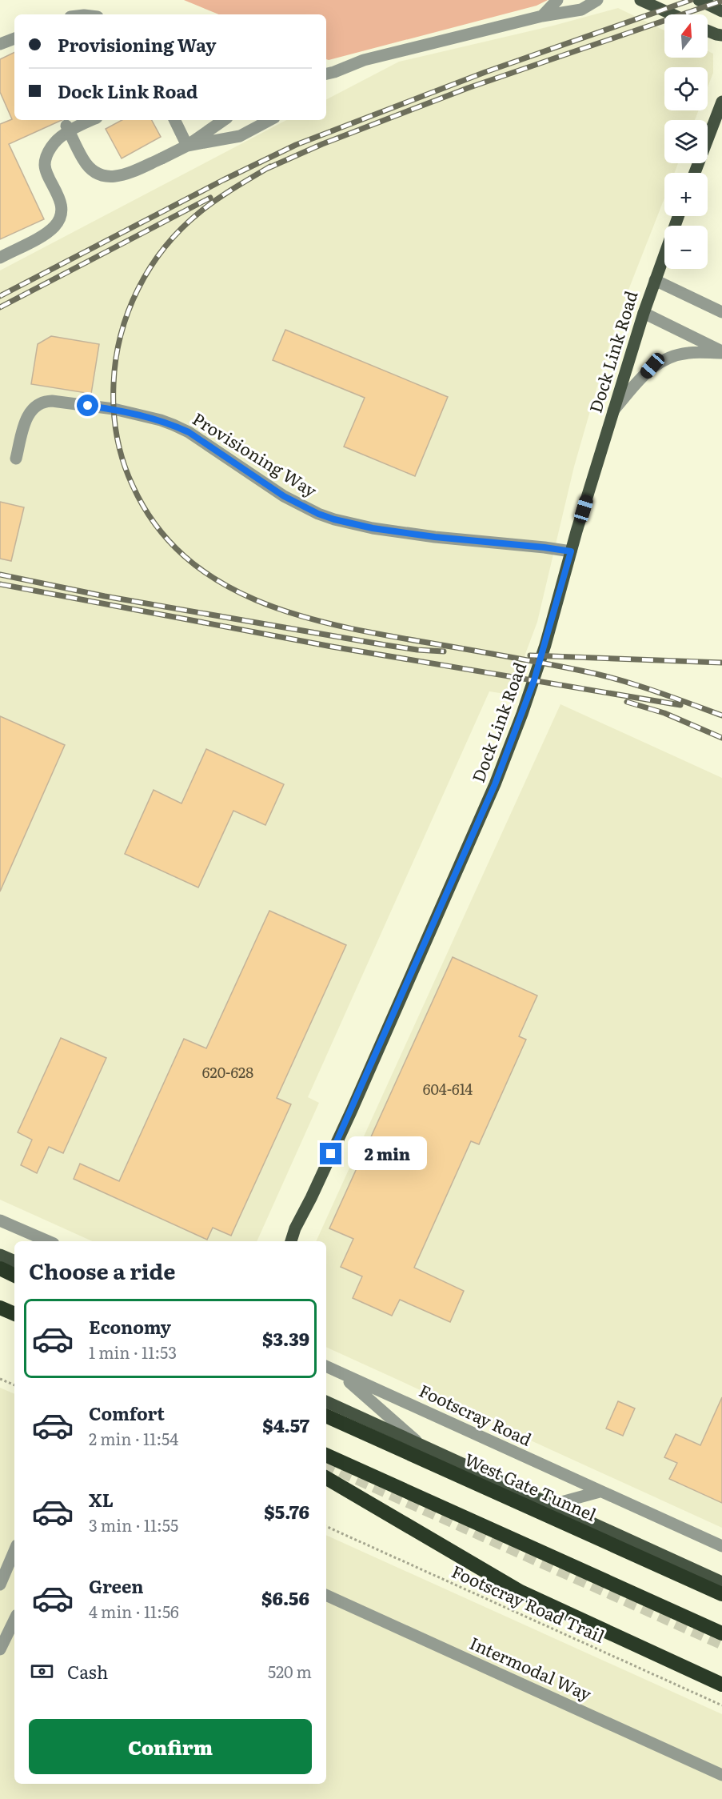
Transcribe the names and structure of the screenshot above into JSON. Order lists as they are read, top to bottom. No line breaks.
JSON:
{"streets":{"highway":["West Gate Tunnel"],"main road":["Dock Link Road","Footscray Road"],"street":["Provisioning Way","Intermodal Way"],"path":["Footscray Road Trail"]},"crossings":[["Dock Link Road","Provisioning Way"]],"house_numbers":["620-628","604-614"],"north":"top","page":{"map_buttons":["+","−"],"banner":["Provisioning Way","Dock Link Road"],"bubble":"2 min","heading":"Choose a ride","list":[{"name":"Economy","note":"1 min · 11:53","value":"$3.39"},{"name":"Comfort","note":"2 min · 11:54","value":"$4.57"},{"name":"XL","note":"3 min · 11:55","value":"$5.76"},{"name":"Green","note":"4 min · 11:56","value":"$6.56"}],"pay":["Cash","520 m"],"buttons":"Confirm"}}
